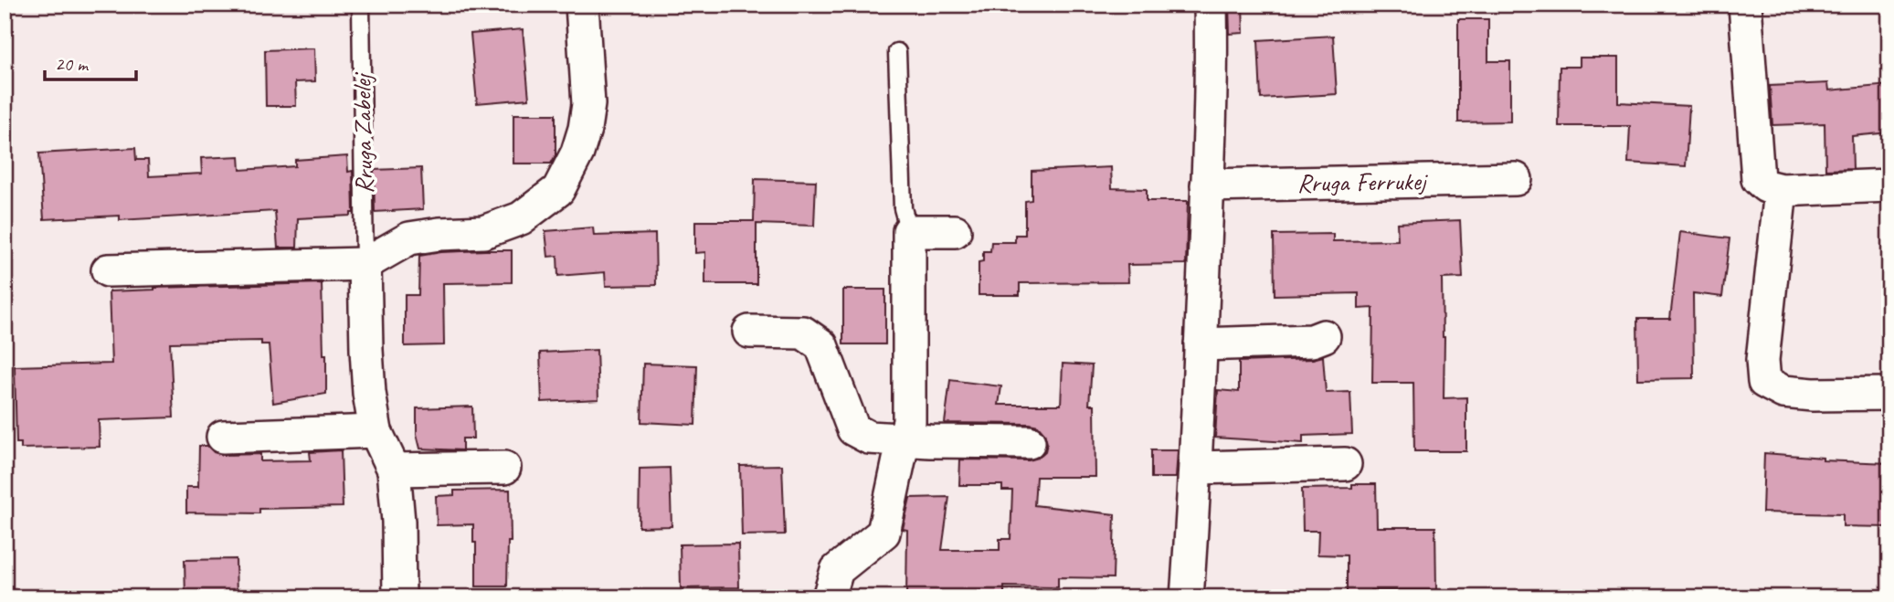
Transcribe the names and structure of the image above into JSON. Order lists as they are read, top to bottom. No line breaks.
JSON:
{"streets":{"street":["Rruga Zabelej","Rruga Ferrukej"]},"scale_bar":"20 m"}
